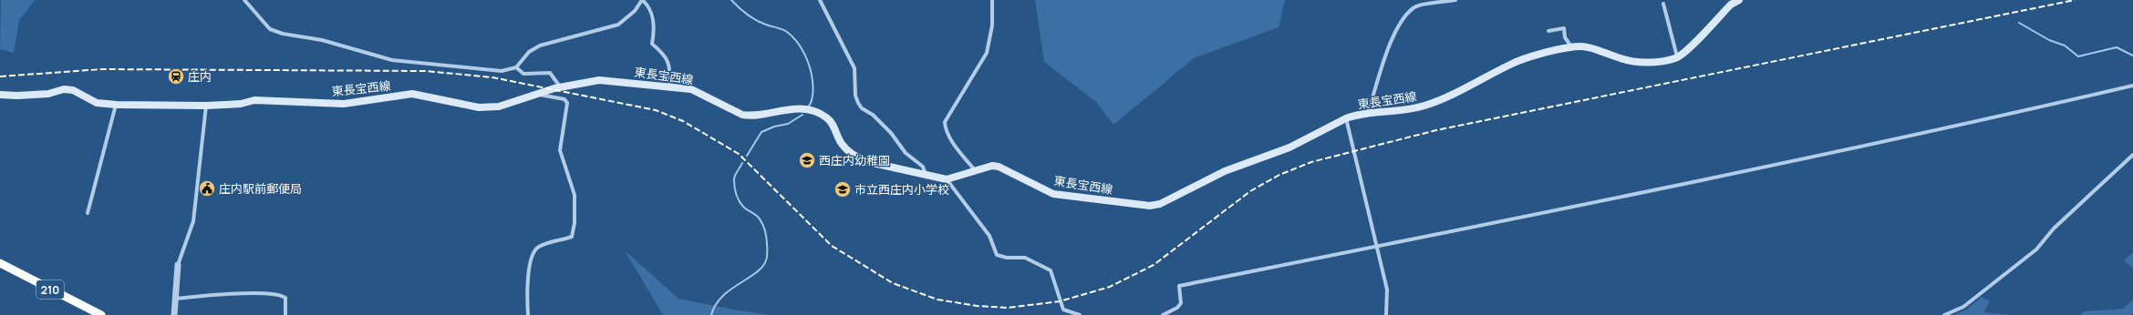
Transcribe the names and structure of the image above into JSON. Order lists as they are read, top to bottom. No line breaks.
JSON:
{"streets":{"highway":["210"],"main road":["東長宝西線"]},"places":{"station":["庄内"],"school or university":["西庄内幼稚園","市立西庄内小学校"],"public building":["庄内駅前郵便局"]}}
